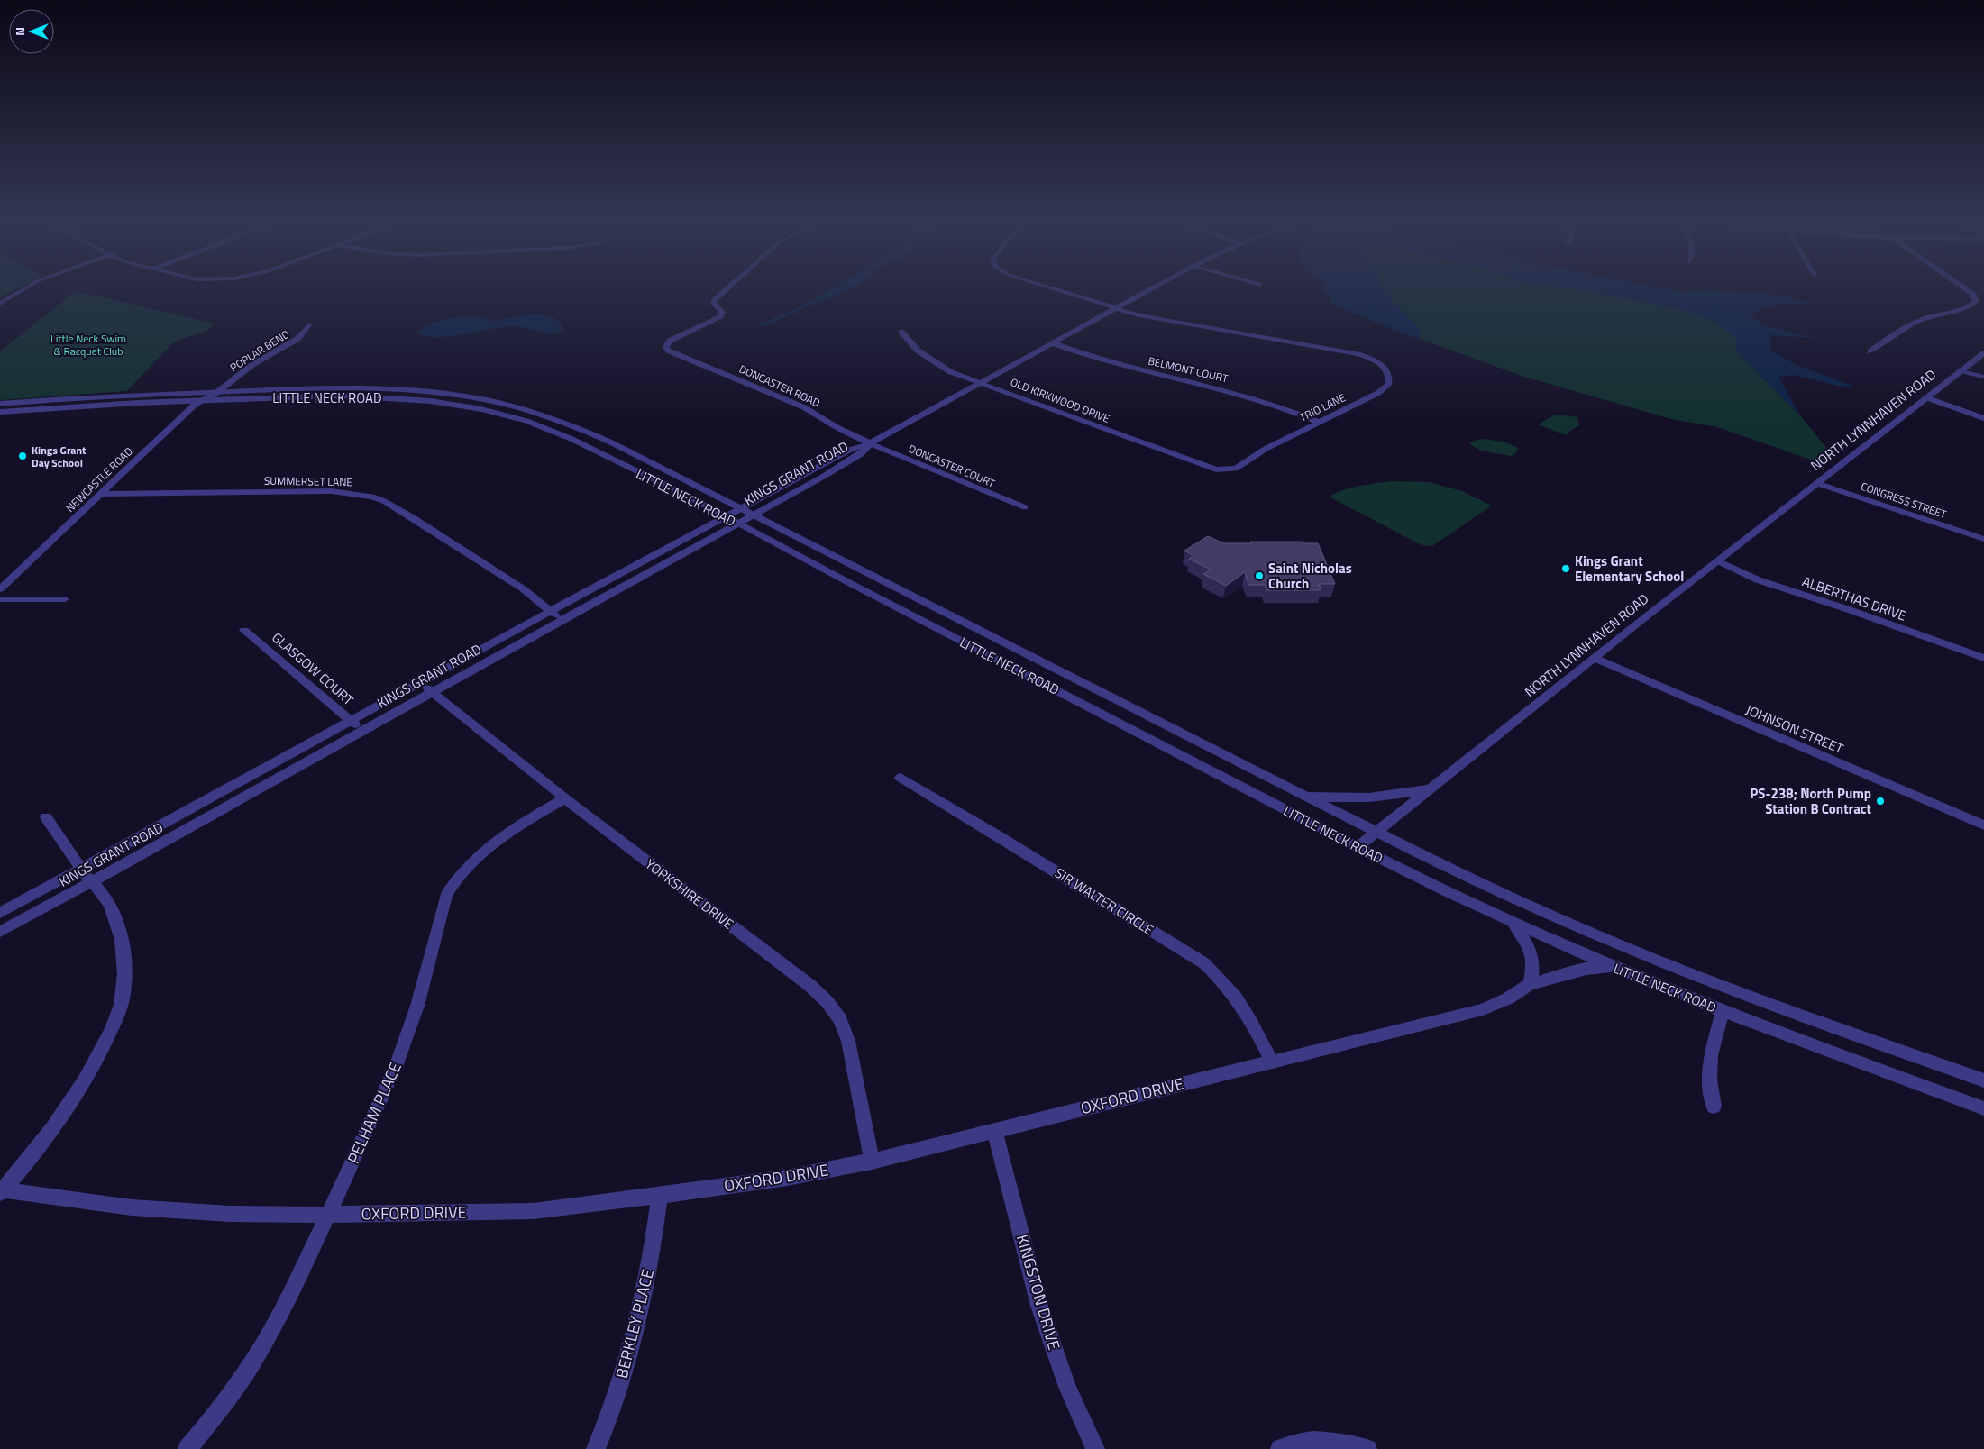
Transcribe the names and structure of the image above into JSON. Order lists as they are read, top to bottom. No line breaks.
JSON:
{"streets":{"street":["POPLAR BEND","BELMONT COURT","DONCASTER ROAD","LITTLE NECK ROAD","OLD KIRKWOOD DRIVE","TRIO LANE","NORTH LYNNHAVEN ROAD","DONCASTER COURT","KINGS GRANT ROAD","NEWCASTLE ROAD","SUMMERSET LANE","CONGRESS STREET","ALBERTHAS DRIVE","GLASGOW COURT","JOHNSON STREET","YORKSHIRE DRIVE","SIR WALTER CIRCLE","OXFORD DRIVE","PELHAM PLACE","KINGSTON DRIVE","BERKLEY PLACE"]},"crossings":[["POPLAR BEND","LITTLE NECK ROAD"],["POPLAR BEND","NEWCASTLE ROAD"],["BELMONT COURT","TRIO LANE"],["BELMONT COURT","KINGS GRANT ROAD"],["DONCASTER ROAD","DONCASTER COURT"],["DONCASTER ROAD","KINGS GRANT ROAD"],["LITTLE NECK ROAD","NORTH LYNNHAVEN ROAD"],["LITTLE NECK ROAD","KINGS GRANT ROAD"],["LITTLE NECK ROAD","NEWCASTLE ROAD"],["LITTLE NECK ROAD","OXFORD DRIVE"],["OLD KIRKWOOD DRIVE","TRIO LANE"],["OLD KIRKWOOD DRIVE","KINGS GRANT ROAD"],["TRIO LANE","KINGS GRANT ROAD"],["NORTH LYNNHAVEN ROAD","CONGRESS STREET"],["NORTH LYNNHAVEN ROAD","ALBERTHAS DRIVE"],["NORTH LYNNHAVEN ROAD","JOHNSON STREET"],["DONCASTER COURT","KINGS GRANT ROAD"],["KINGS GRANT ROAD","SUMMERSET LANE"],["KINGS GRANT ROAD","GLASGOW COURT"],["KINGS GRANT ROAD","YORKSHIRE DRIVE"],["NEWCASTLE ROAD","SUMMERSET LANE"],["YORKSHIRE DRIVE","OXFORD DRIVE"],["YORKSHIRE DRIVE","PELHAM PLACE"],["SIR WALTER CIRCLE","OXFORD DRIVE"],["OXFORD DRIVE","PELHAM PLACE"],["OXFORD DRIVE","KINGSTON DRIVE"],["OXFORD DRIVE","BERKLEY PLACE"]],"parks":["Little Neck Swim & Racquet Club"],"places":["Kings Grant Day School","Kings Grant Elementary School","Saint Nicholas Church","PS-238; North Pump Station B Contract"],"north":"left"}
